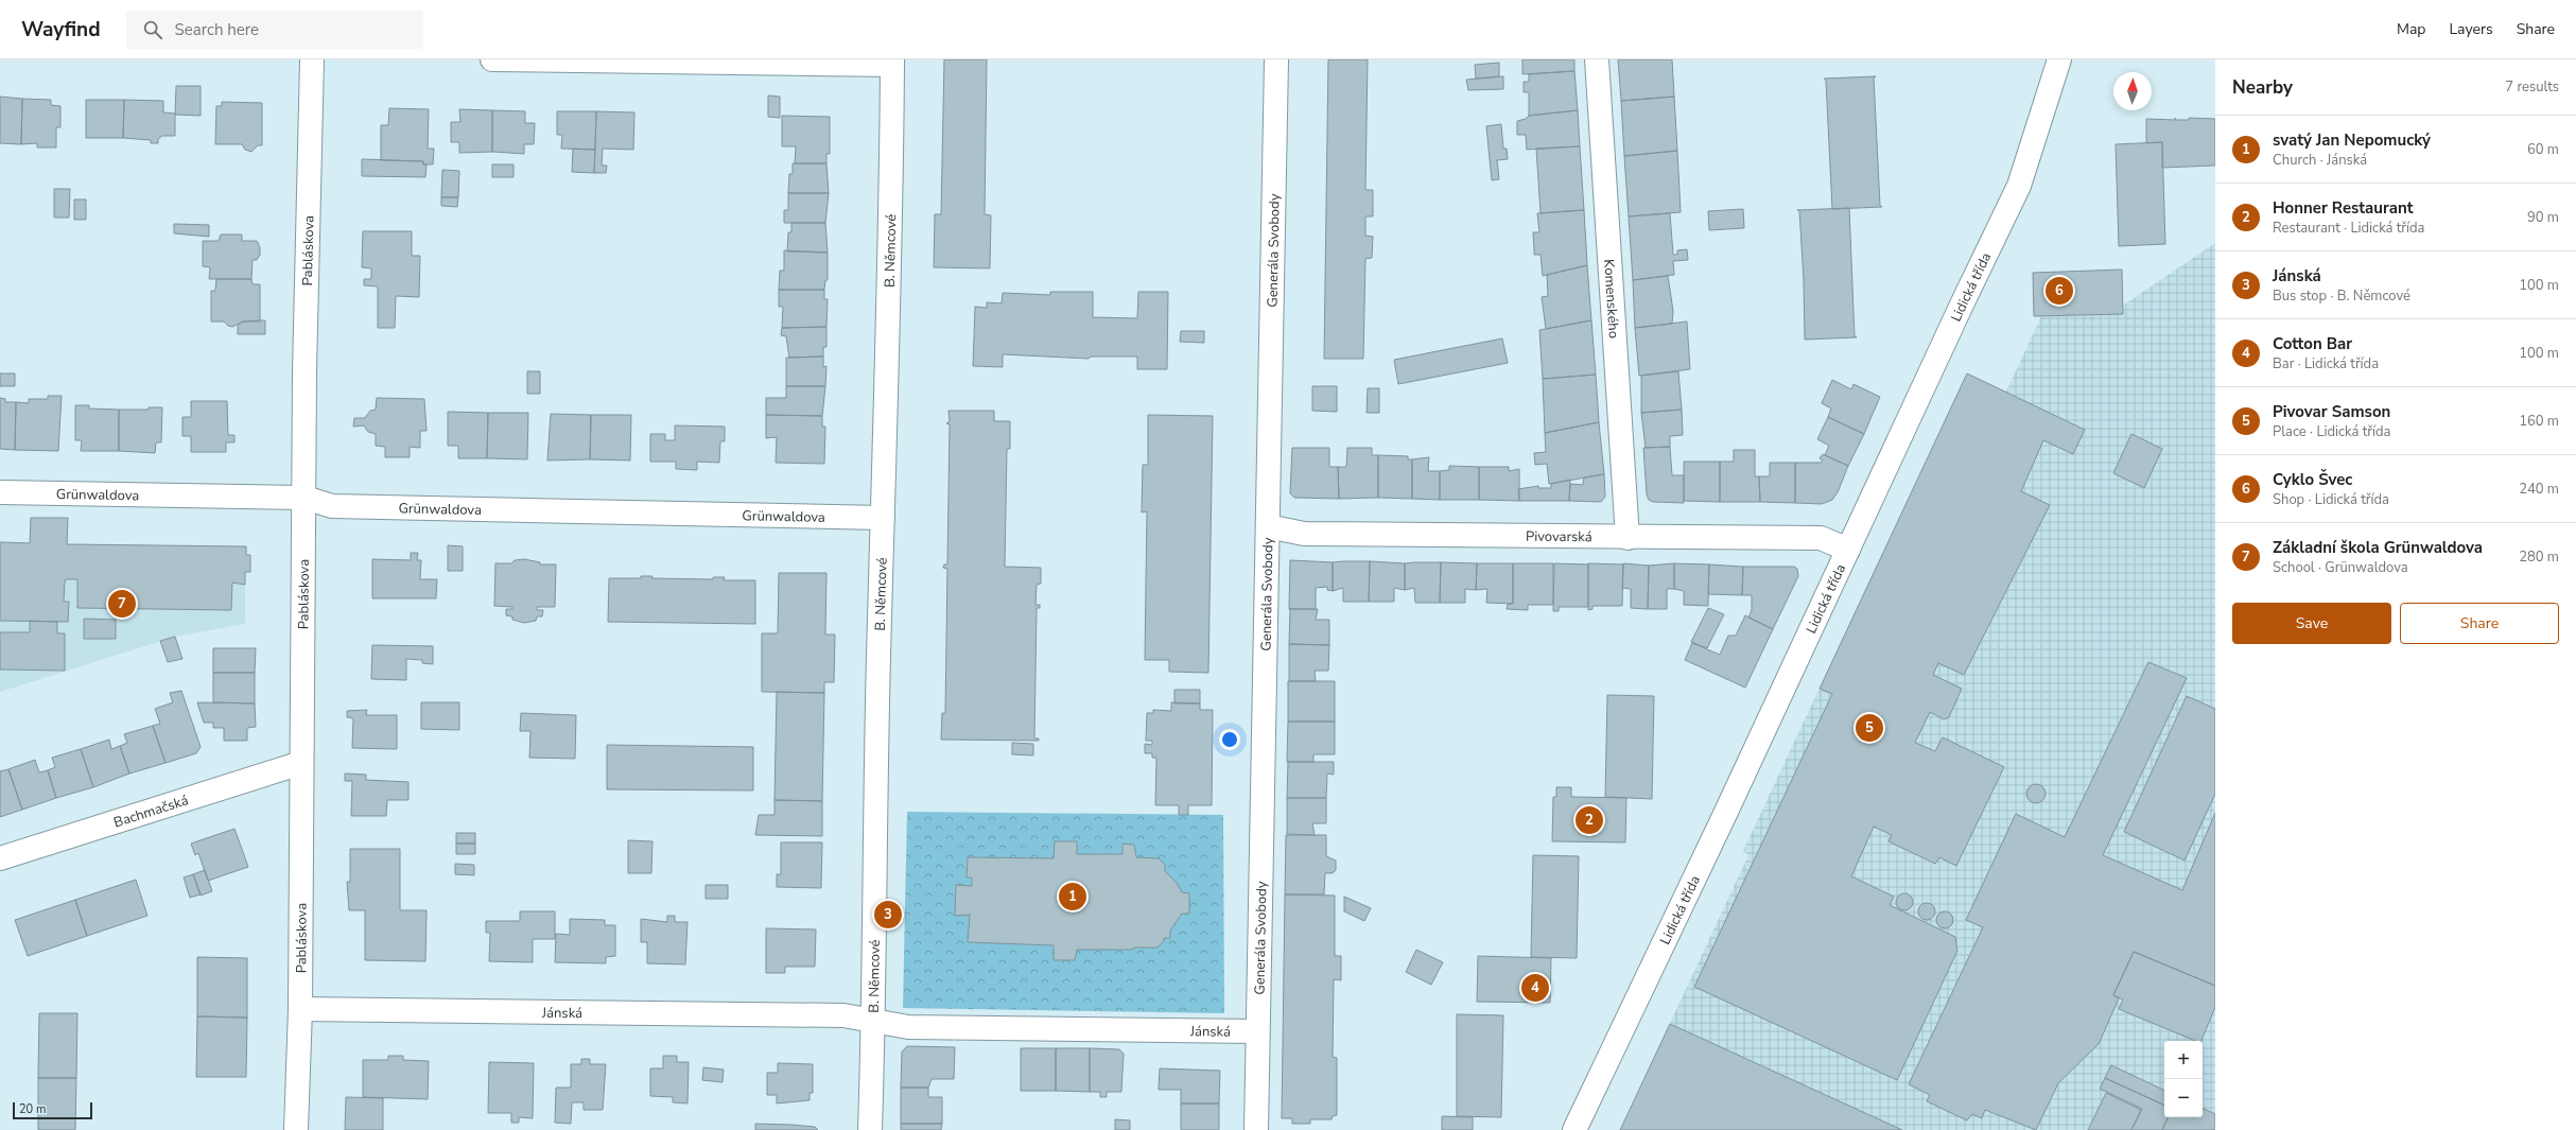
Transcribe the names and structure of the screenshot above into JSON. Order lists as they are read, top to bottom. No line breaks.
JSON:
{"streets":{"street":["Pabláskova","B. Němcové","Generála Svobody","Lidická třída","Komenského","Grünwaldova","Pivovarská","Bachmačská","Jánská"]},"crossings":[["Pabláskova","Grünwaldova"],["Pabláskova","Bachmačská"],["Pabláskova","Jánská"],["B. Němcové","Grünwaldova"],["B. Němcové","Jánská"],["Generála Svobody","Pivovarská"],["Generála Svobody","Jánská"],["Lidická třída","Pivovarská"],["Komenského","Pivovarská"]],"scale_bar":"20 m","north":"top","page":{"header":"Wayfind","search":"Search here","nav":["Map","Layers","Share"],"heading":["Nearby","7 results"],"list":[{"mark":"1","name":"svatý Jan Nepomucký","note":"Church · Jánská","value":"60 m"},{"mark":"2","name":"Honner Restaurant","note":"Restaurant · Lidická třída","value":"90 m"},{"mark":"3","name":"Jánská","note":"Bus stop · B. Němcové","value":"100 m"},{"mark":"4","name":"Cotton Bar","note":"Bar · Lidická třída","value":"100 m"},{"mark":"5","name":"Pivovar Samson","note":"Place · Lidická třída","value":"160 m"},{"mark":"6","name":"Cyklo Švec","note":"Shop · Lidická třída","value":"240 m"},{"mark":"7","name":"Základní škola Grünwaldova","note":"School · Grünwaldova","value":"280 m"}],"pins":["6","7","5","2","1","3","4"],"buttons":["Save","Share"],"map_buttons":["+","−"],"scale":"20 m"}}
